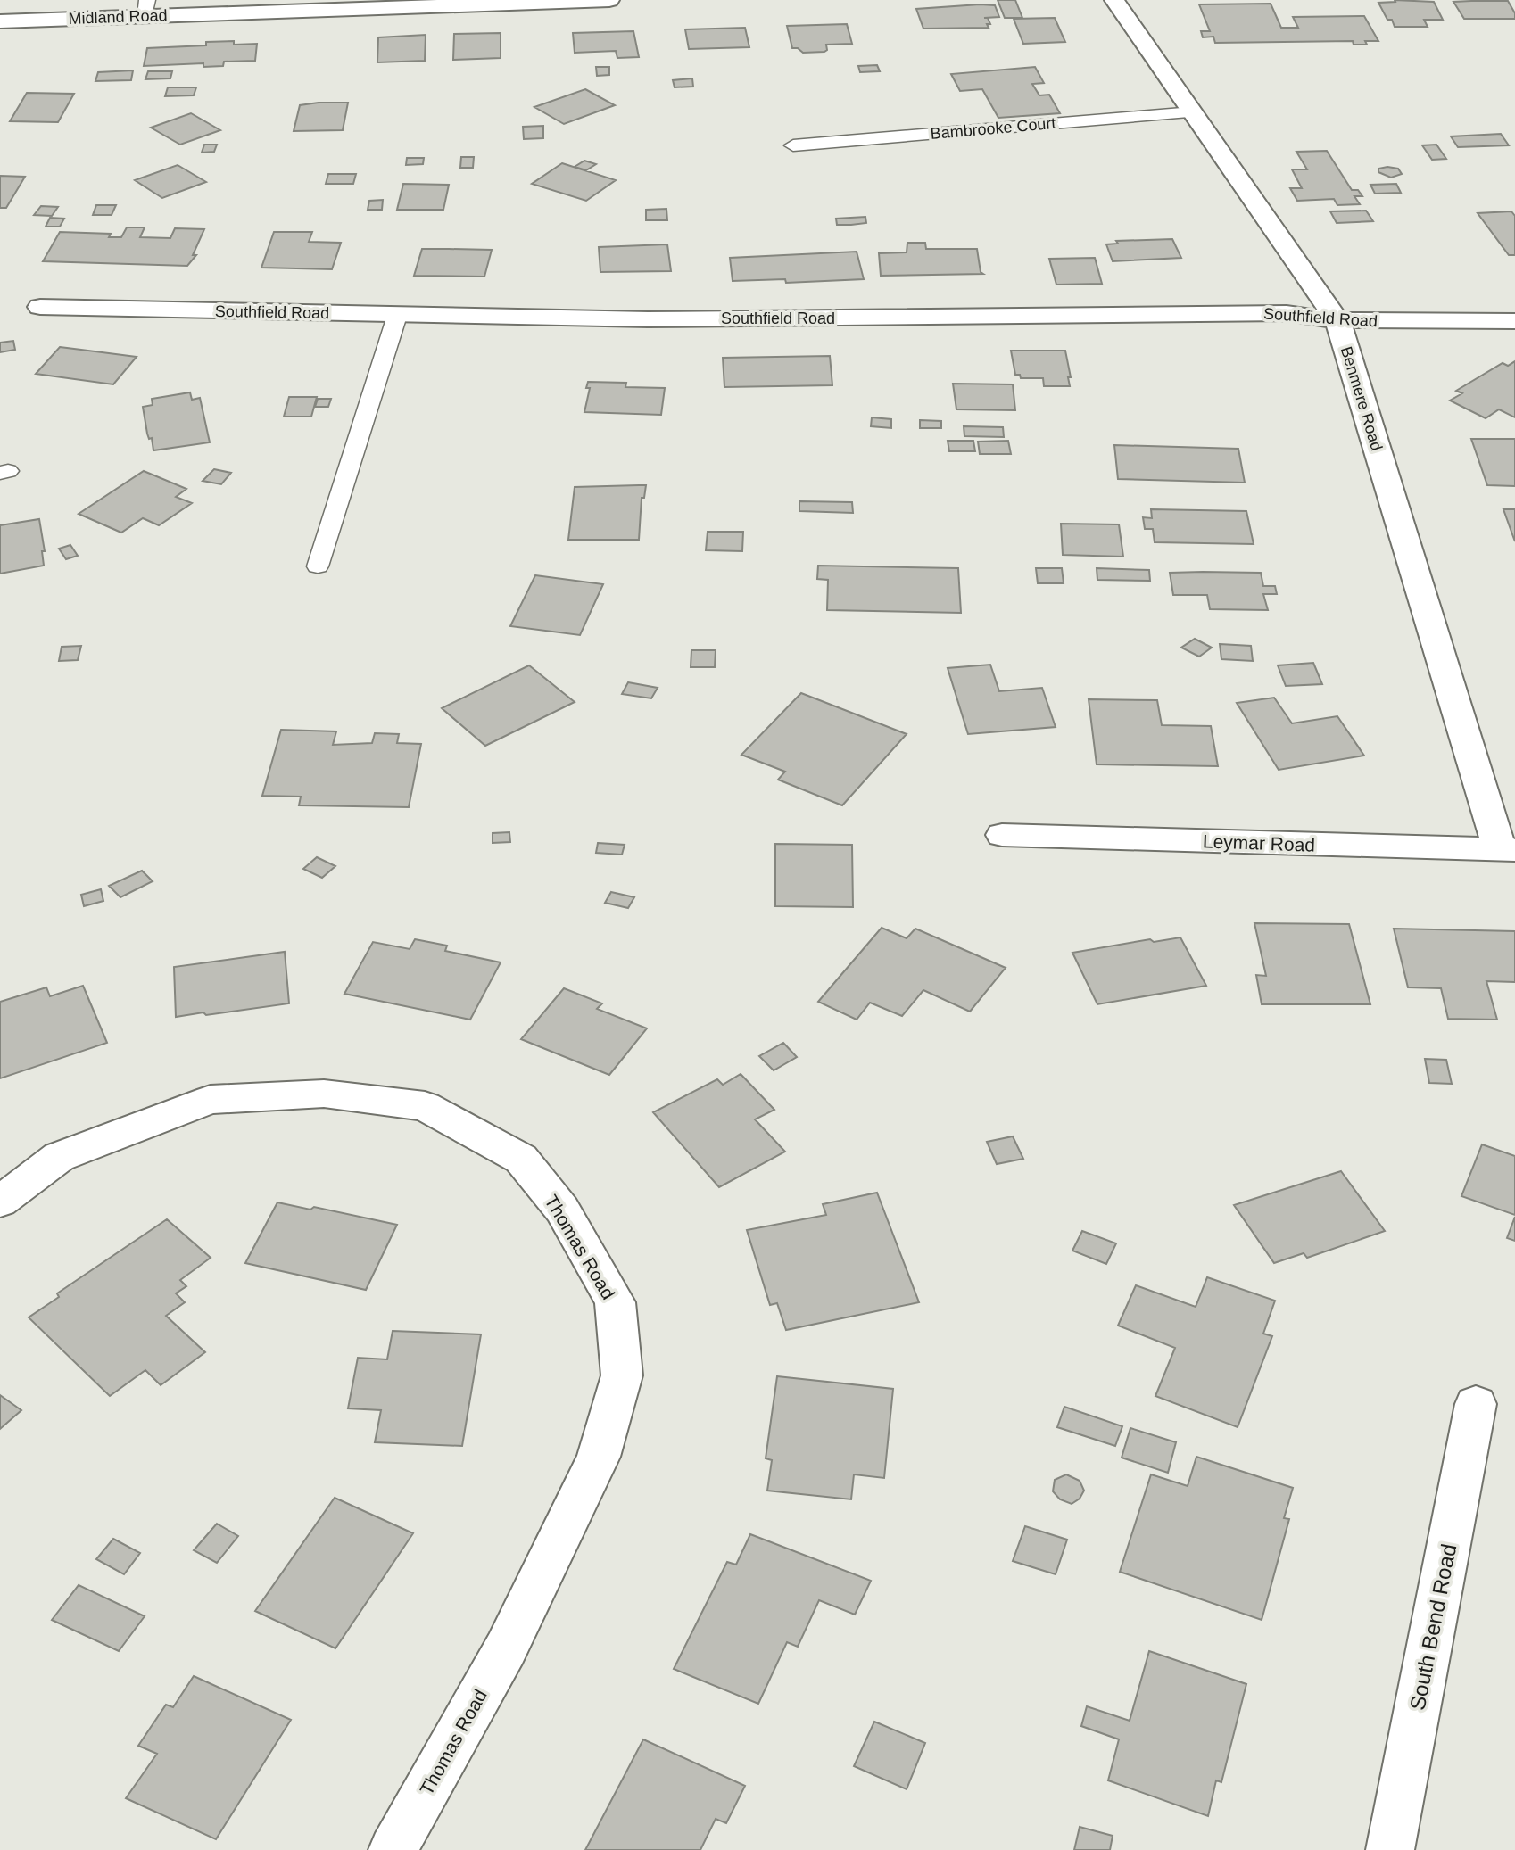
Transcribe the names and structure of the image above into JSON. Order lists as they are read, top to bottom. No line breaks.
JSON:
{"streets":{"street":["Midland Road","Southfield Road","Benmere Road","Leymar Road","Thomas Road","South Bend Road"],"lane":["Bambrooke Court"]},"crossings":[["Bambrooke Court","Benmere Road"],["Southfield Road","Benmere Road"],["Benmere Road","Leymar Road"]]}
